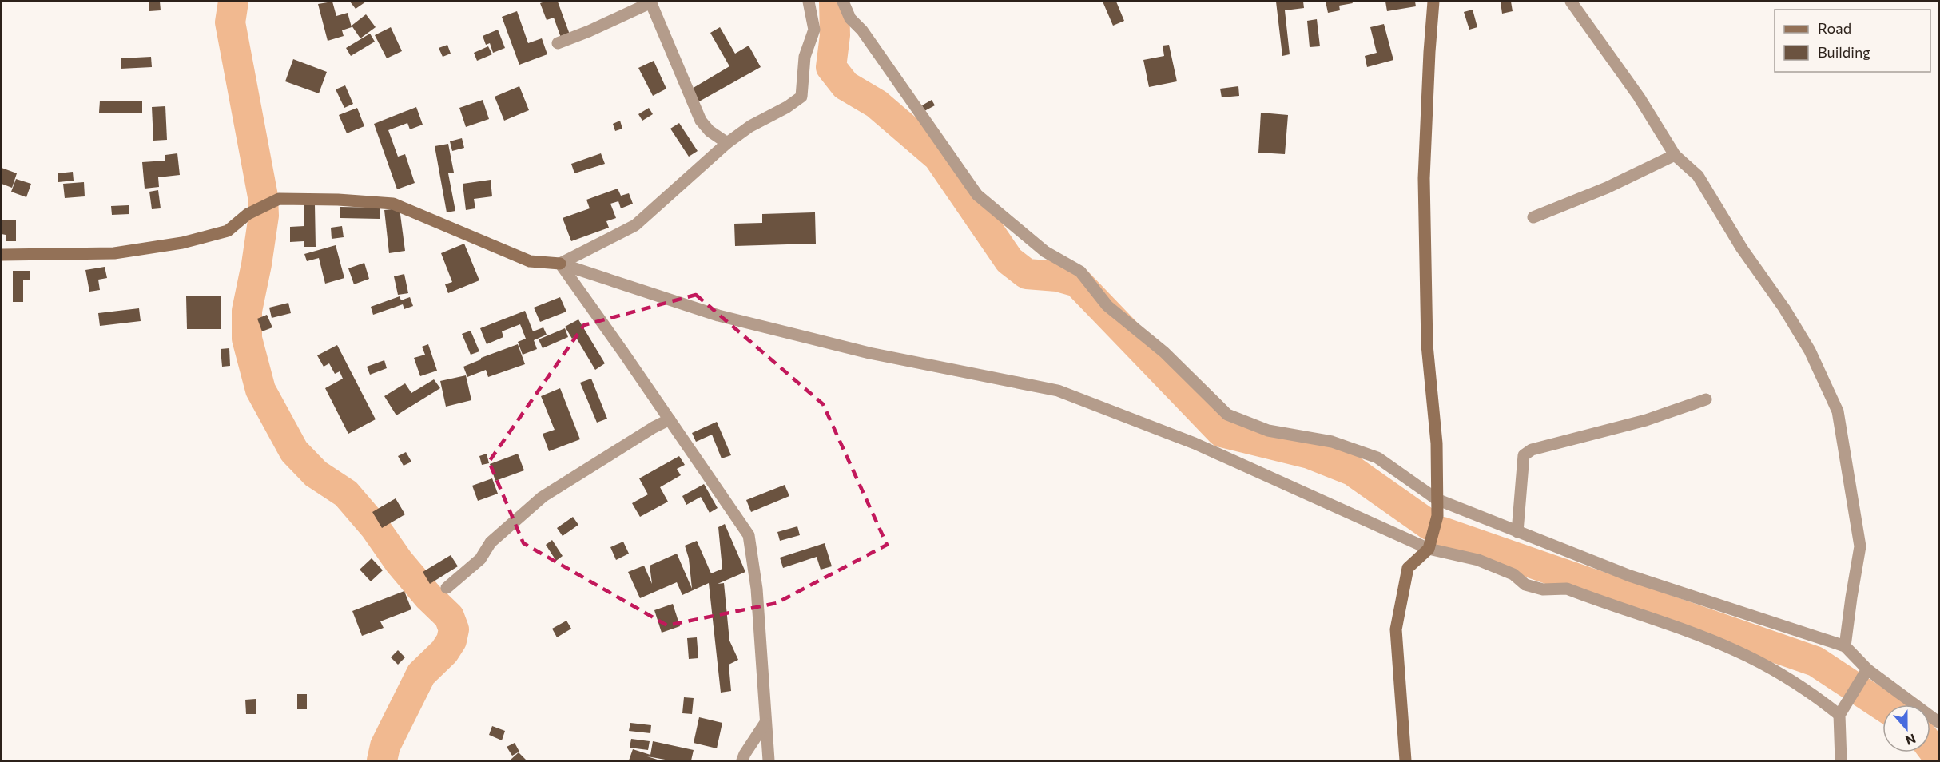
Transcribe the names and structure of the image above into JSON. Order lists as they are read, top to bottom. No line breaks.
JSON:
{"legend":["Road","Building"],"north":"bottom"}
